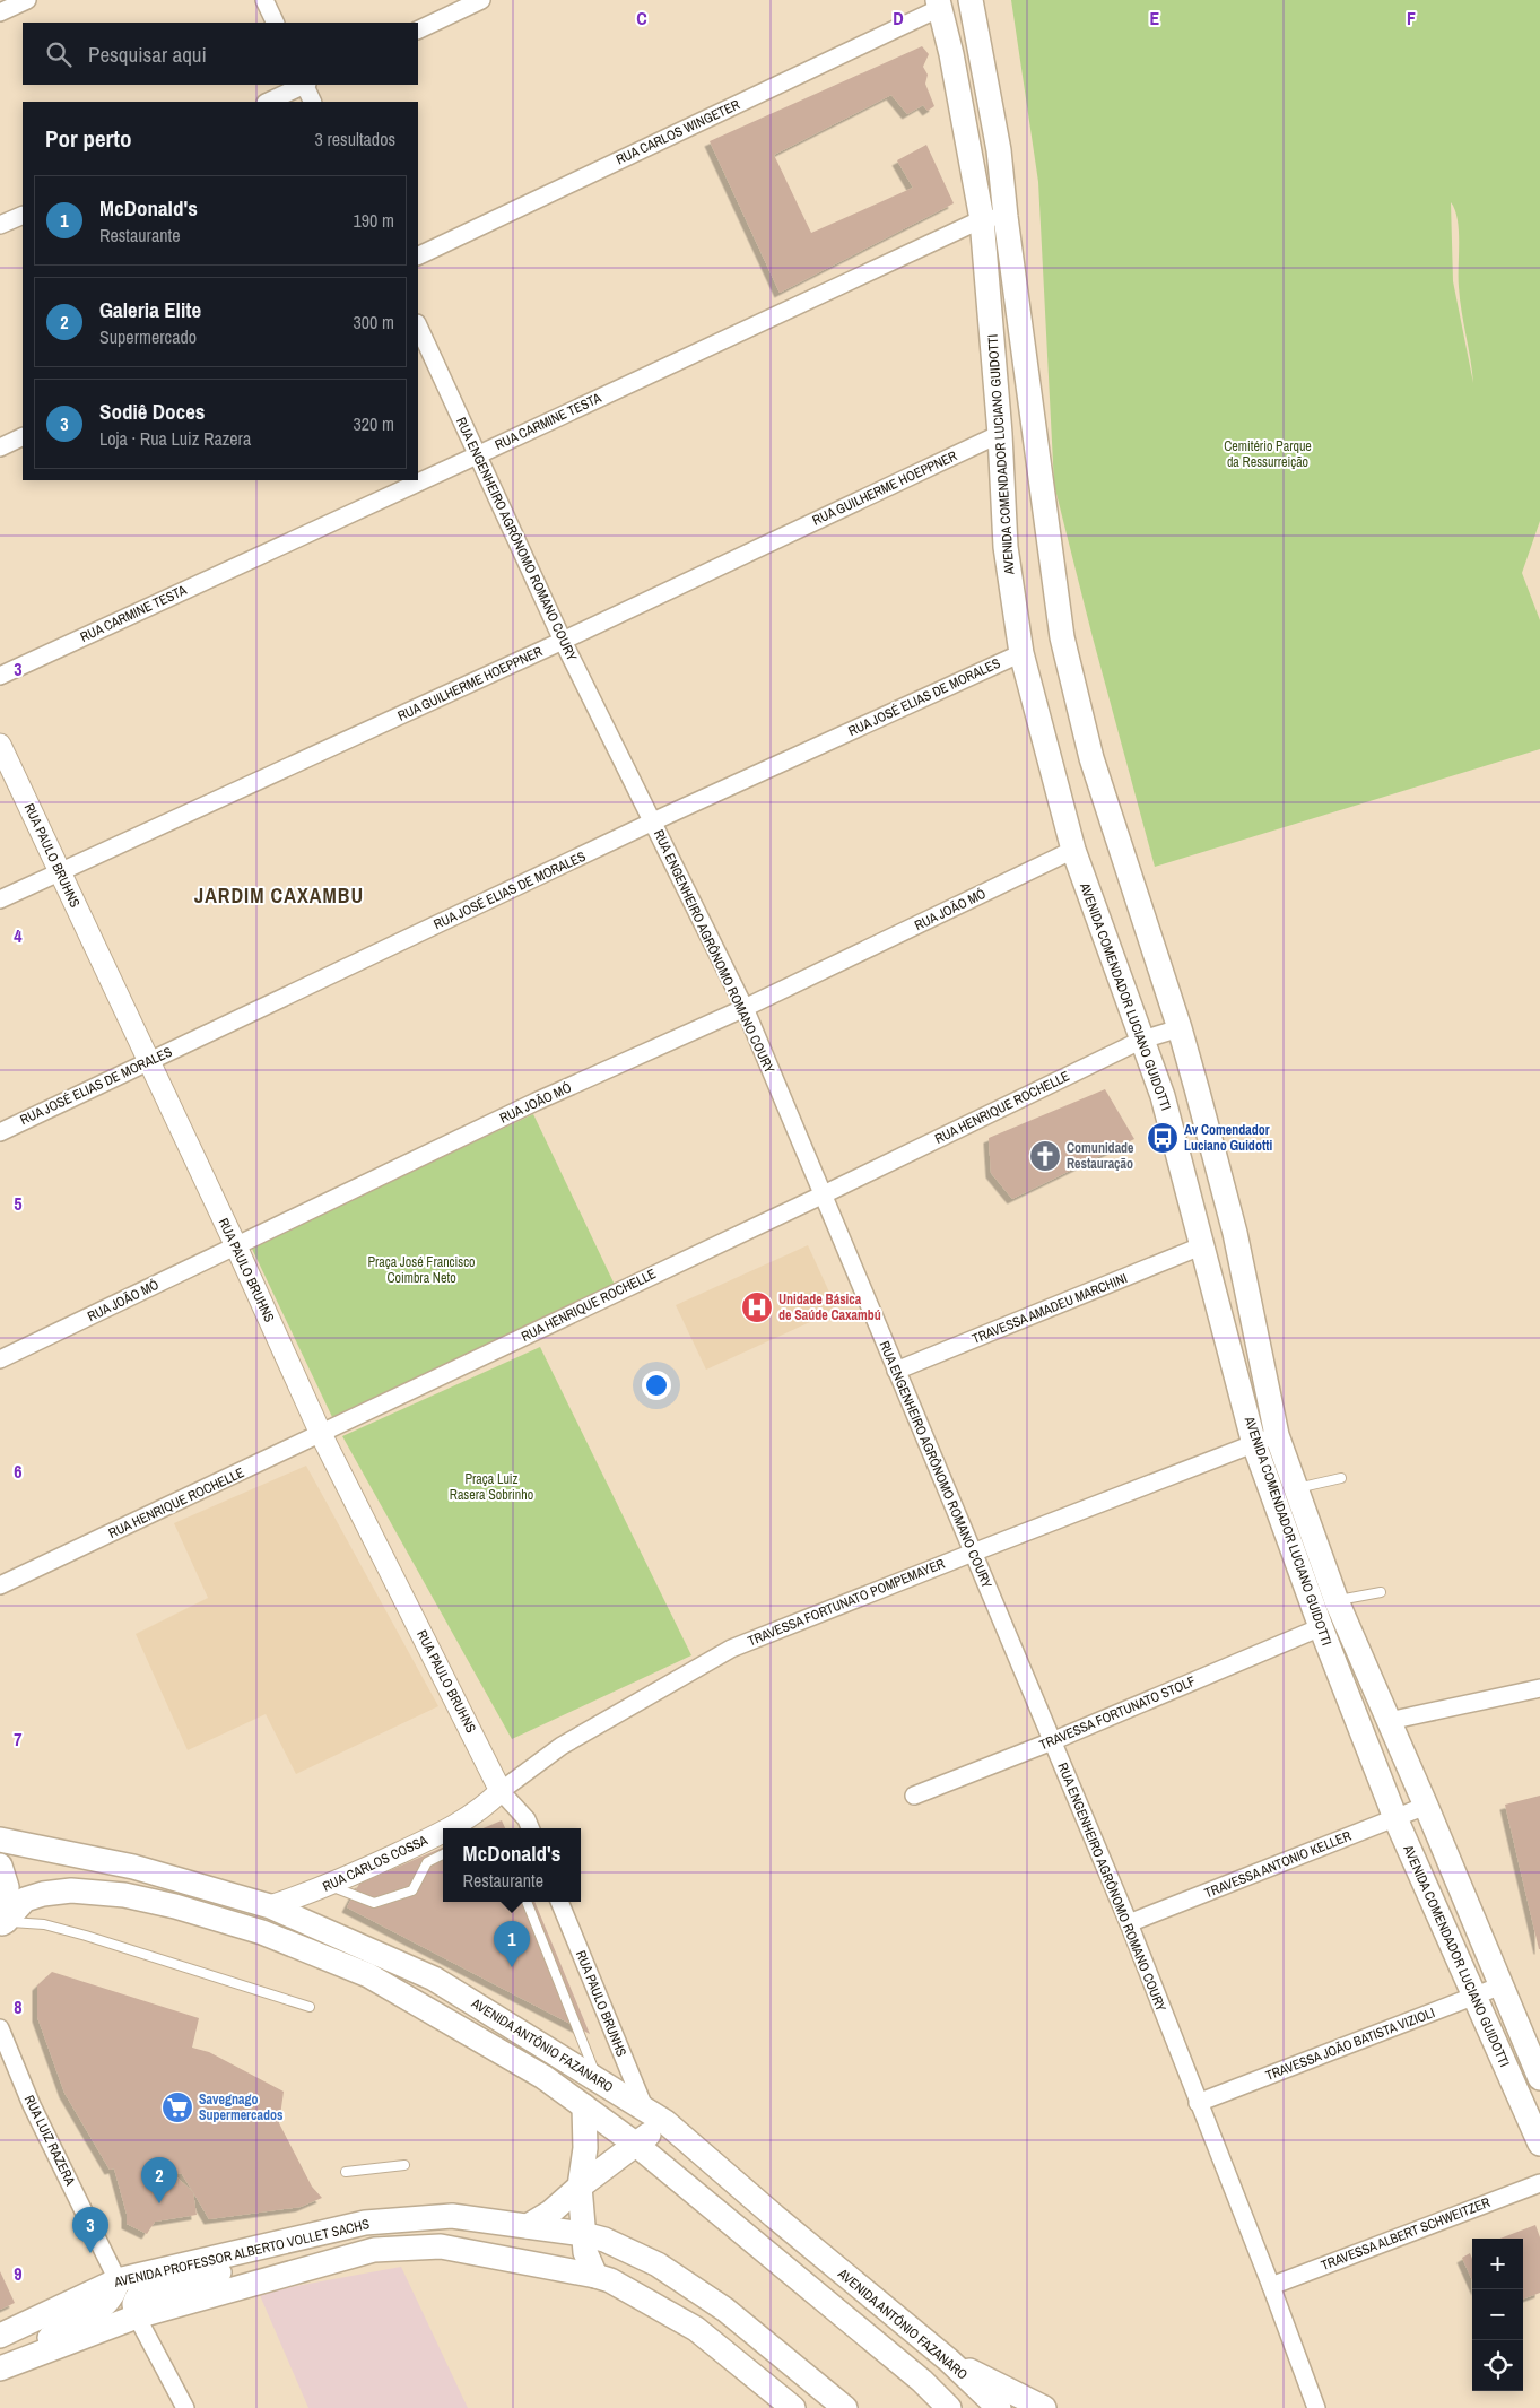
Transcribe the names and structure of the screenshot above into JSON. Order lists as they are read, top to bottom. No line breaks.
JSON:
{"streets":{"main road":["AVENIDA COMENDADOR LUCIANO GUIDOTTI","AVENIDA ANTÔNIO FAZANARO","AVENIDA PROFESSOR ALBERTO VOLLET SACHS"],"street":["RUA CARLOS WINGETER","RUA CARMINE TESTA","RUA GUILHERME HOEPPNER","RUA ENGENHEIRO AGRÔNOMO ROMANO COURY","RUA JOSÉ ELIAS DE MORALES","RUA PAULO BRUHNS","RUA JOÃO MÓ","RUA HENRIQUE ROCHELLE","TRAVESSA AMADEU MARCHINI","TRAVESSA FORTUNATO POMPEMAYER","TRAVESSA FORTUNATO STOLF","RUA CARLOS COSSA","TRAVESSA ANTONIO KELLER","RUA PAULO BRUNHS","TRAVESSA JOÃO BATISTA VIZIOLI","RUA LUIZ RAZERA","TRAVESSA ALBERT SCHWEITZER"]},"crossings":[["RUA CARLOS WINGETER","AVENIDA COMENDADOR LUCIANO GUIDOTTI"],["RUA CARMINE TESTA","AVENIDA COMENDADOR LUCIANO GUIDOTTI"],["RUA CARMINE TESTA","RUA ENGENHEIRO AGRÔNOMO ROMANO COURY"],["AVENIDA COMENDADOR LUCIANO GUIDOTTI","RUA GUILHERME HOEPPNER"],["AVENIDA COMENDADOR LUCIANO GUIDOTTI","RUA JOSÉ ELIAS DE MORALES"],["AVENIDA COMENDADOR LUCIANO GUIDOTTI","RUA JOÃO MÓ"],["AVENIDA COMENDADOR LUCIANO GUIDOTTI","RUA HENRIQUE ROCHELLE"],["AVENIDA COMENDADOR LUCIANO GUIDOTTI","TRAVESSA AMADEU MARCHINI"],["AVENIDA COMENDADOR LUCIANO GUIDOTTI","TRAVESSA FORTUNATO POMPEMAYER"],["AVENIDA COMENDADOR LUCIANO GUIDOTTI","TRAVESSA FORTUNATO STOLF"],["AVENIDA COMENDADOR LUCIANO GUIDOTTI","TRAVESSA ANTONIO KELLER"],["AVENIDA COMENDADOR LUCIANO GUIDOTTI","TRAVESSA JOÃO BATISTA VIZIOLI"],["RUA GUILHERME HOEPPNER","RUA ENGENHEIRO AGRÔNOMO ROMANO COURY"],["RUA GUILHERME HOEPPNER","RUA PAULO BRUHNS"],["RUA ENGENHEIRO AGRÔNOMO ROMANO COURY","RUA JOSÉ ELIAS DE MORALES"],["RUA ENGENHEIRO AGRÔNOMO ROMANO COURY","RUA JOÃO MÓ"],["RUA ENGENHEIRO AGRÔNOMO ROMANO COURY","RUA HENRIQUE ROCHELLE"],["RUA ENGENHEIRO AGRÔNOMO ROMANO COURY","TRAVESSA AMADEU MARCHINI"],["RUA ENGENHEIRO AGRÔNOMO ROMANO COURY","TRAVESSA FORTUNATO POMPEMAYER"],["RUA ENGENHEIRO AGRÔNOMO ROMANO COURY","TRAVESSA FORTUNATO STOLF"],["RUA ENGENHEIRO AGRÔNOMO ROMANO COURY","TRAVESSA ANTONIO KELLER"],["RUA ENGENHEIRO AGRÔNOMO ROMANO COURY","TRAVESSA JOÃO BATISTA VIZIOLI"],["RUA ENGENHEIRO AGRÔNOMO ROMANO COURY","TRAVESSA ALBERT SCHWEITZER"],["RUA JOSÉ ELIAS DE MORALES","RUA PAULO BRUHNS"],["RUA PAULO BRUHNS","RUA JOÃO MÓ"],["RUA PAULO BRUHNS","RUA HENRIQUE ROCHELLE"],["RUA PAULO BRUHNS","TRAVESSA FORTUNATO POMPEMAYER"],["RUA PAULO BRUHNS","RUA CARLOS COSSA"],["TRAVESSA FORTUNATO POMPEMAYER","RUA CARLOS COSSA"],["RUA CARLOS COSSA","AVENIDA ANTÔNIO FAZANARO"],["RUA PAULO BRUNHS","AVENIDA ANTÔNIO FAZANARO"],["RUA LUIZ RAZERA","AVENIDA PROFESSOR ALBERTO VOLLET SACHS"]],"districts":["JARDIM CAXAMBU"],"parks":["Cemitério Parque da Ressurreição","Praça José Francisco Coimbra Neto","Praça Luiz Rasera Sobrinho"],"places":{"bus stop":["Av Comendador Luciano Guidotti"],"church":["Comunidade Restauração"],"hospital":["Unidade Básica de Saúde Caxambú"],"supermarket":["Savegnago Supermercados"]},"page":{"search":"Pesquisar aqui","heading":["Por perto","3 resultados"],"list":[{"mark":"1","name":"McDonald's","note":"Restaurante","value":"190 m"},{"mark":"2","name":"Galeria Elite","note":"Supermercado","value":"300 m"},{"mark":"3","name":"Sodiê Doces","note":"Loja · Rua Luiz Razera","value":"320 m"}],"popup":["McDonald's","Restaurante"],"pins":["1","2","3"],"map_buttons":["+","−"]},"grid":{"columns":["C","D","E","F"],"rows":["3","4","5","6","7","8","9"]}}
